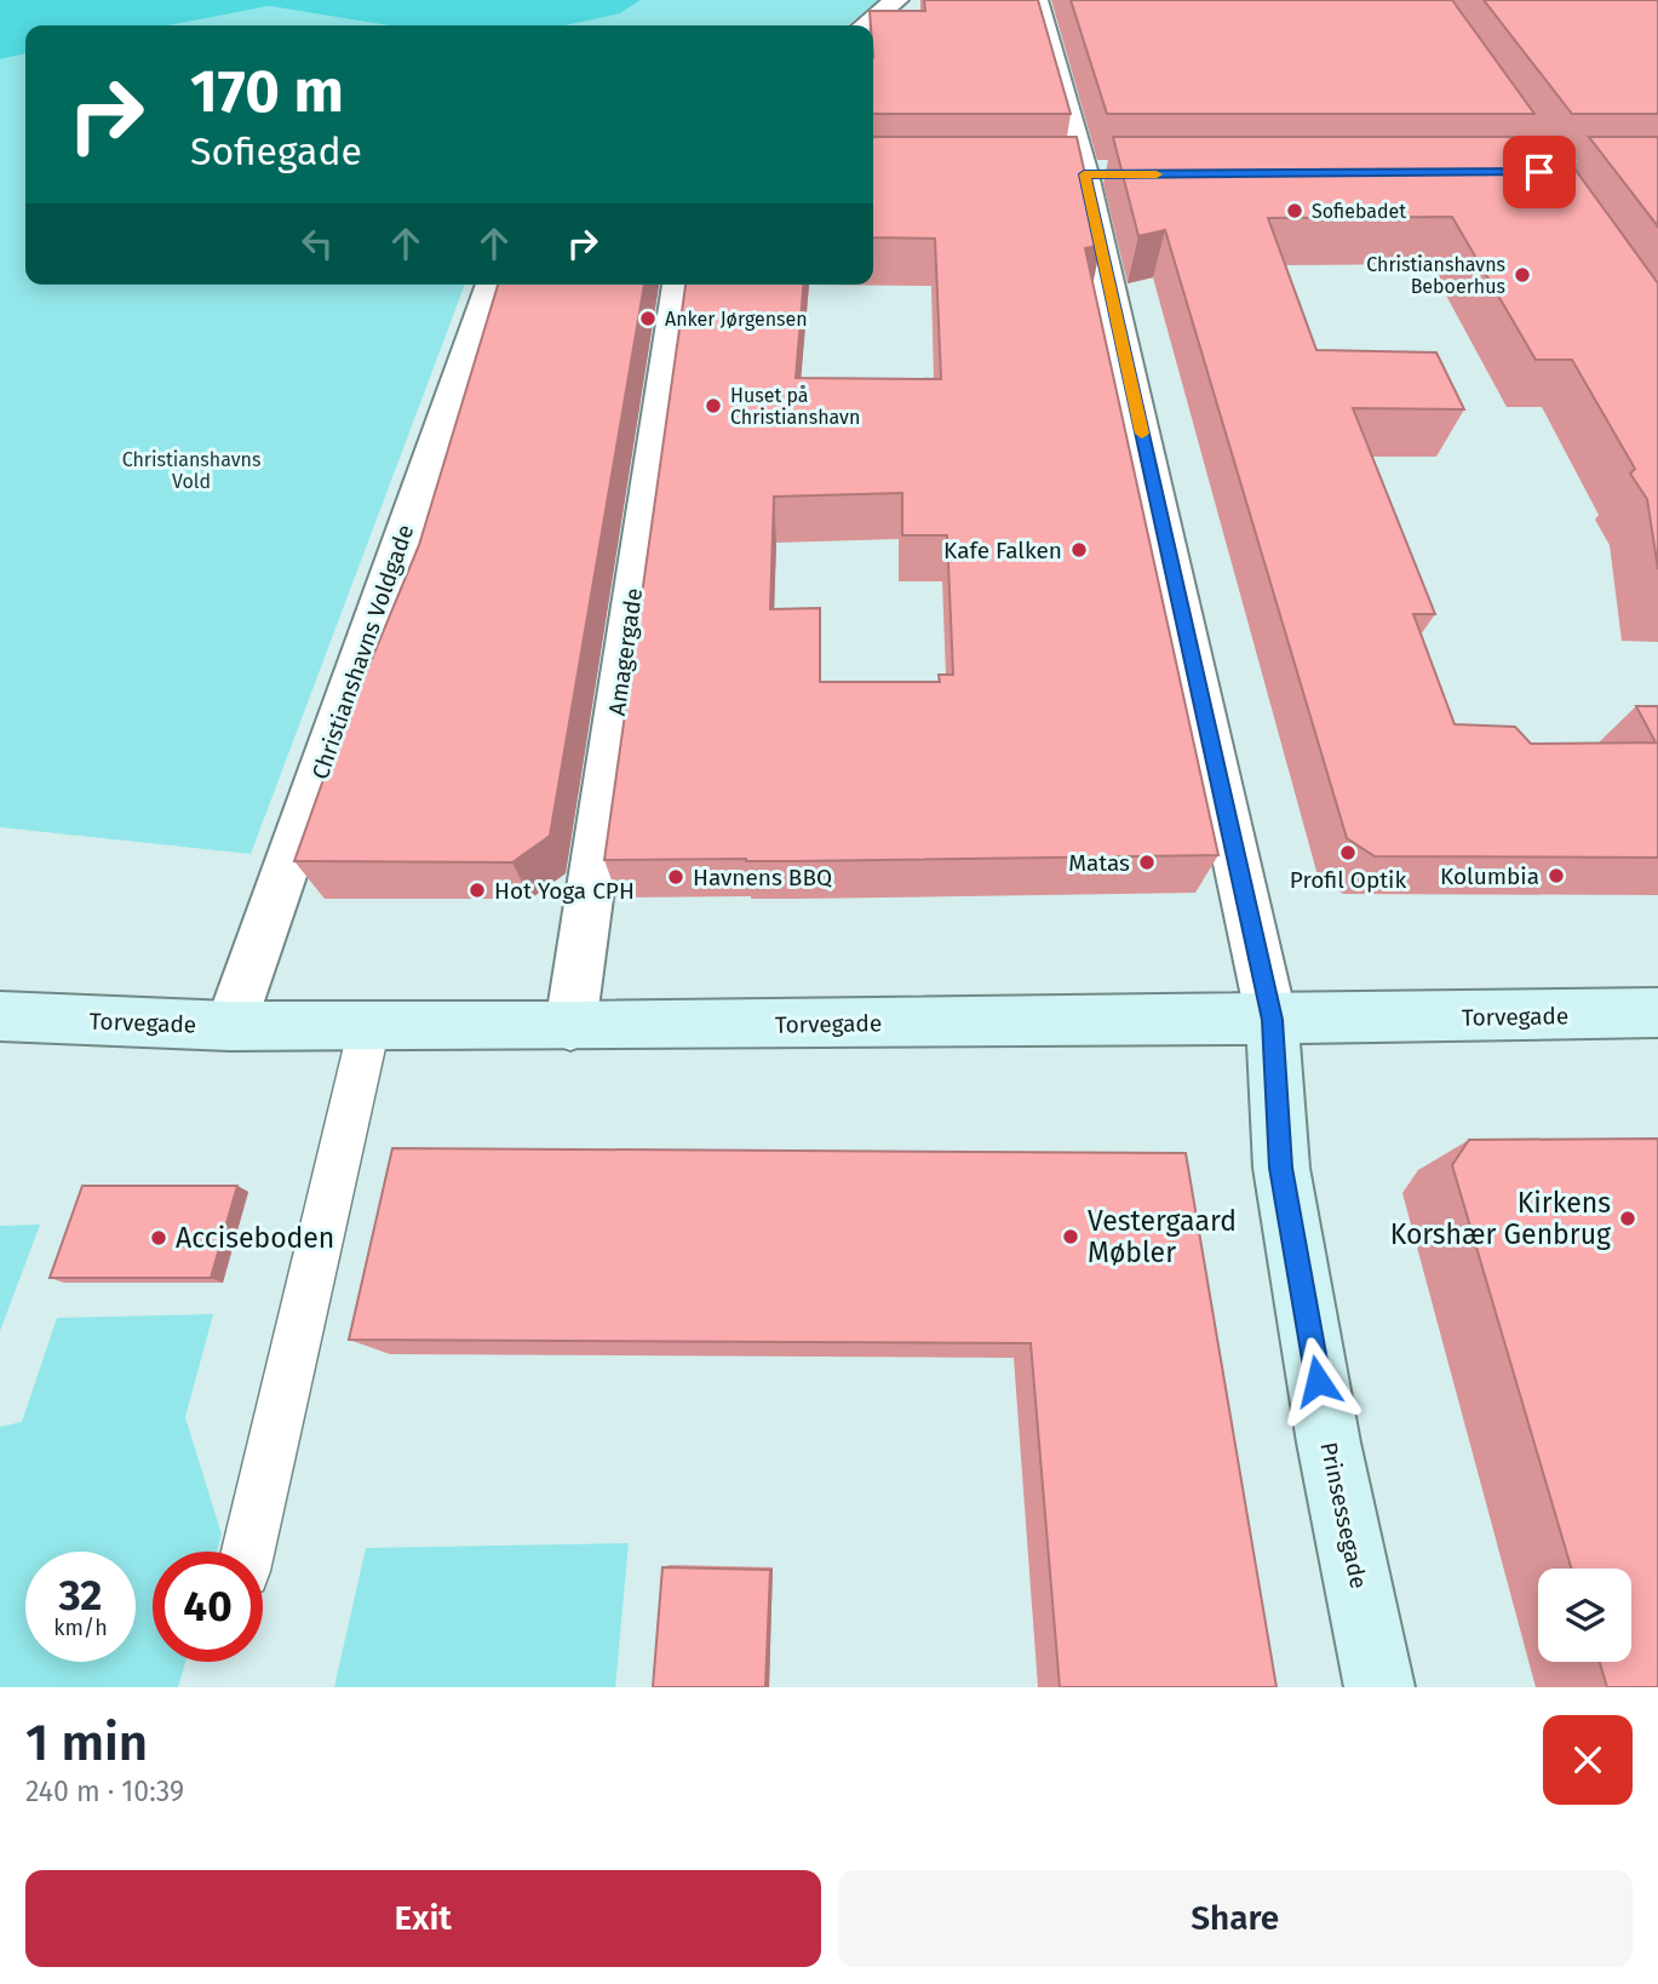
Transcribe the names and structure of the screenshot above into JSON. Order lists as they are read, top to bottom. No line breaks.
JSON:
{"streets":{"street":["Christianshavns Voldgade","Amagergade","Torvegade","Prinsessegade"]},"crossings":[["Christianshavns Voldgade","Torvegade"],["Amagergade","Torvegade"],["Torvegade","Prinsessegade"]],"parks":["Christianshavns Vold"],"places":["Sofiebadet","Christianshavns Beboerhus","Anker Jørgensen","Huset på Christianshavn","Kafe Falken","Profil Optik","Matas","Kolumbia","Havnens BBQ","Hot Yoga CPH","Kirkens Korshær Genbrug","Vestergaard Møbler","Acciseboden"],"page":{"turn":["170 m","Sofiegade"],"speed":"32 km/h","limit":"40","heading":["1 min","240 m · 10:39"],"buttons":["Exit","Share"]}}
